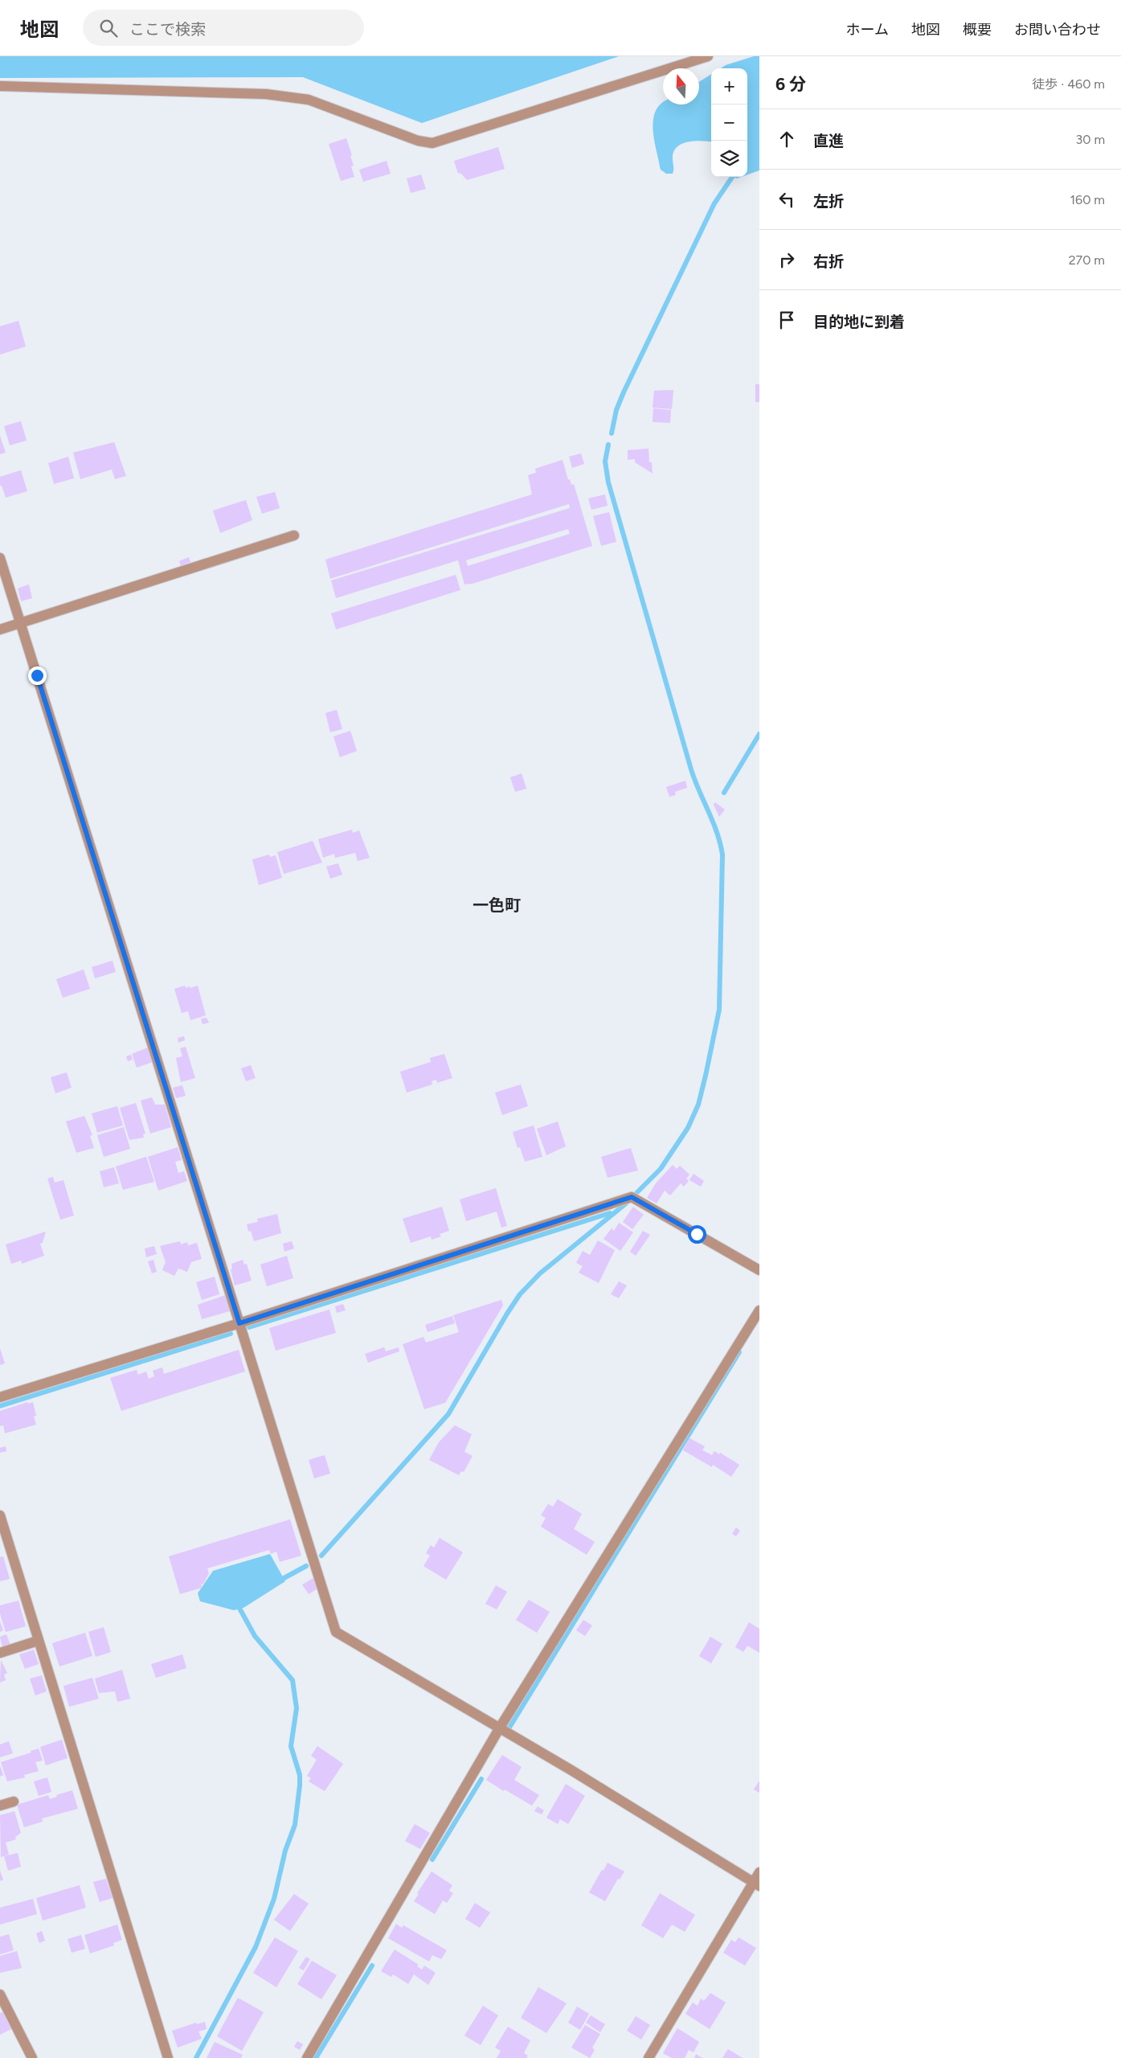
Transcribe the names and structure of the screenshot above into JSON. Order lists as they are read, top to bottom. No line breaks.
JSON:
{"districts":["一色町"],"north":"top","page":{"header":"地図","search":"ここで検索","nav":["ホーム","地図","概要","お問い合わせ"],"heading":["6 分","徒歩 · 460 m"],"map_buttons":["+","−"],"list":[["直進","30 m"],["左折","160 m"],["右折","270 m"],"目的地に到着"]}}
